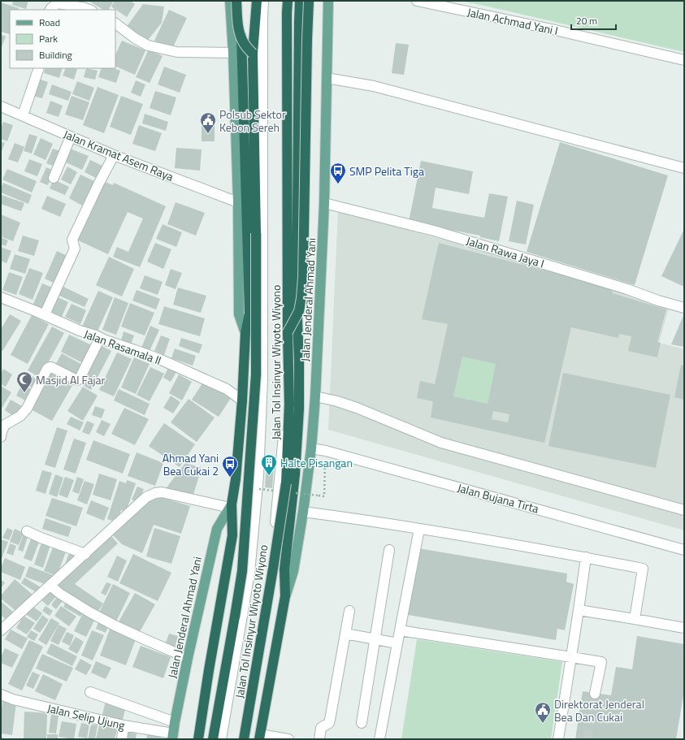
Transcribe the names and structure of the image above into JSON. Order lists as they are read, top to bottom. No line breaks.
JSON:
{"streets":{"highway":["Jalan Jenderal Ahmad Yani","Jalan Tol Insinyur Wiyoto Wiyono"],"street":["Jalan Achmad Yani I","Jalan Kramat Asem Raya","Jalan Rawa Jaya I","Jalan Rasamala II","Jalan Bujana Tirta","Jalan Selip Ujung"]},"crossings":[["Jalan Kramat Asem Raya","Jalan Jenderal Ahmad Yani"],["Jalan Rawa Jaya I","Jalan Jenderal Ahmad Yani"],["Jalan Jenderal Ahmad Yani","Jalan Rasamala II"],["Jalan Jenderal Ahmad Yani","Jalan Bujana Tirta"],["Jalan Jenderal Ahmad Yani","Jalan Selip Ujung"]],"places":{"public building":["Polsub Sektor Kebon Sereh","Direktorat Jenderal Bea Dan Cukai"],"bus stop":["SMP Pelita Tiga","Ahmad Yani Bea Cukai 2"],"mosque":["Masjid Al Fajar"],"building":["Halte Pisangan"]},"legend":["Road","Park","Building"],"scale_bar":"20 m"}
